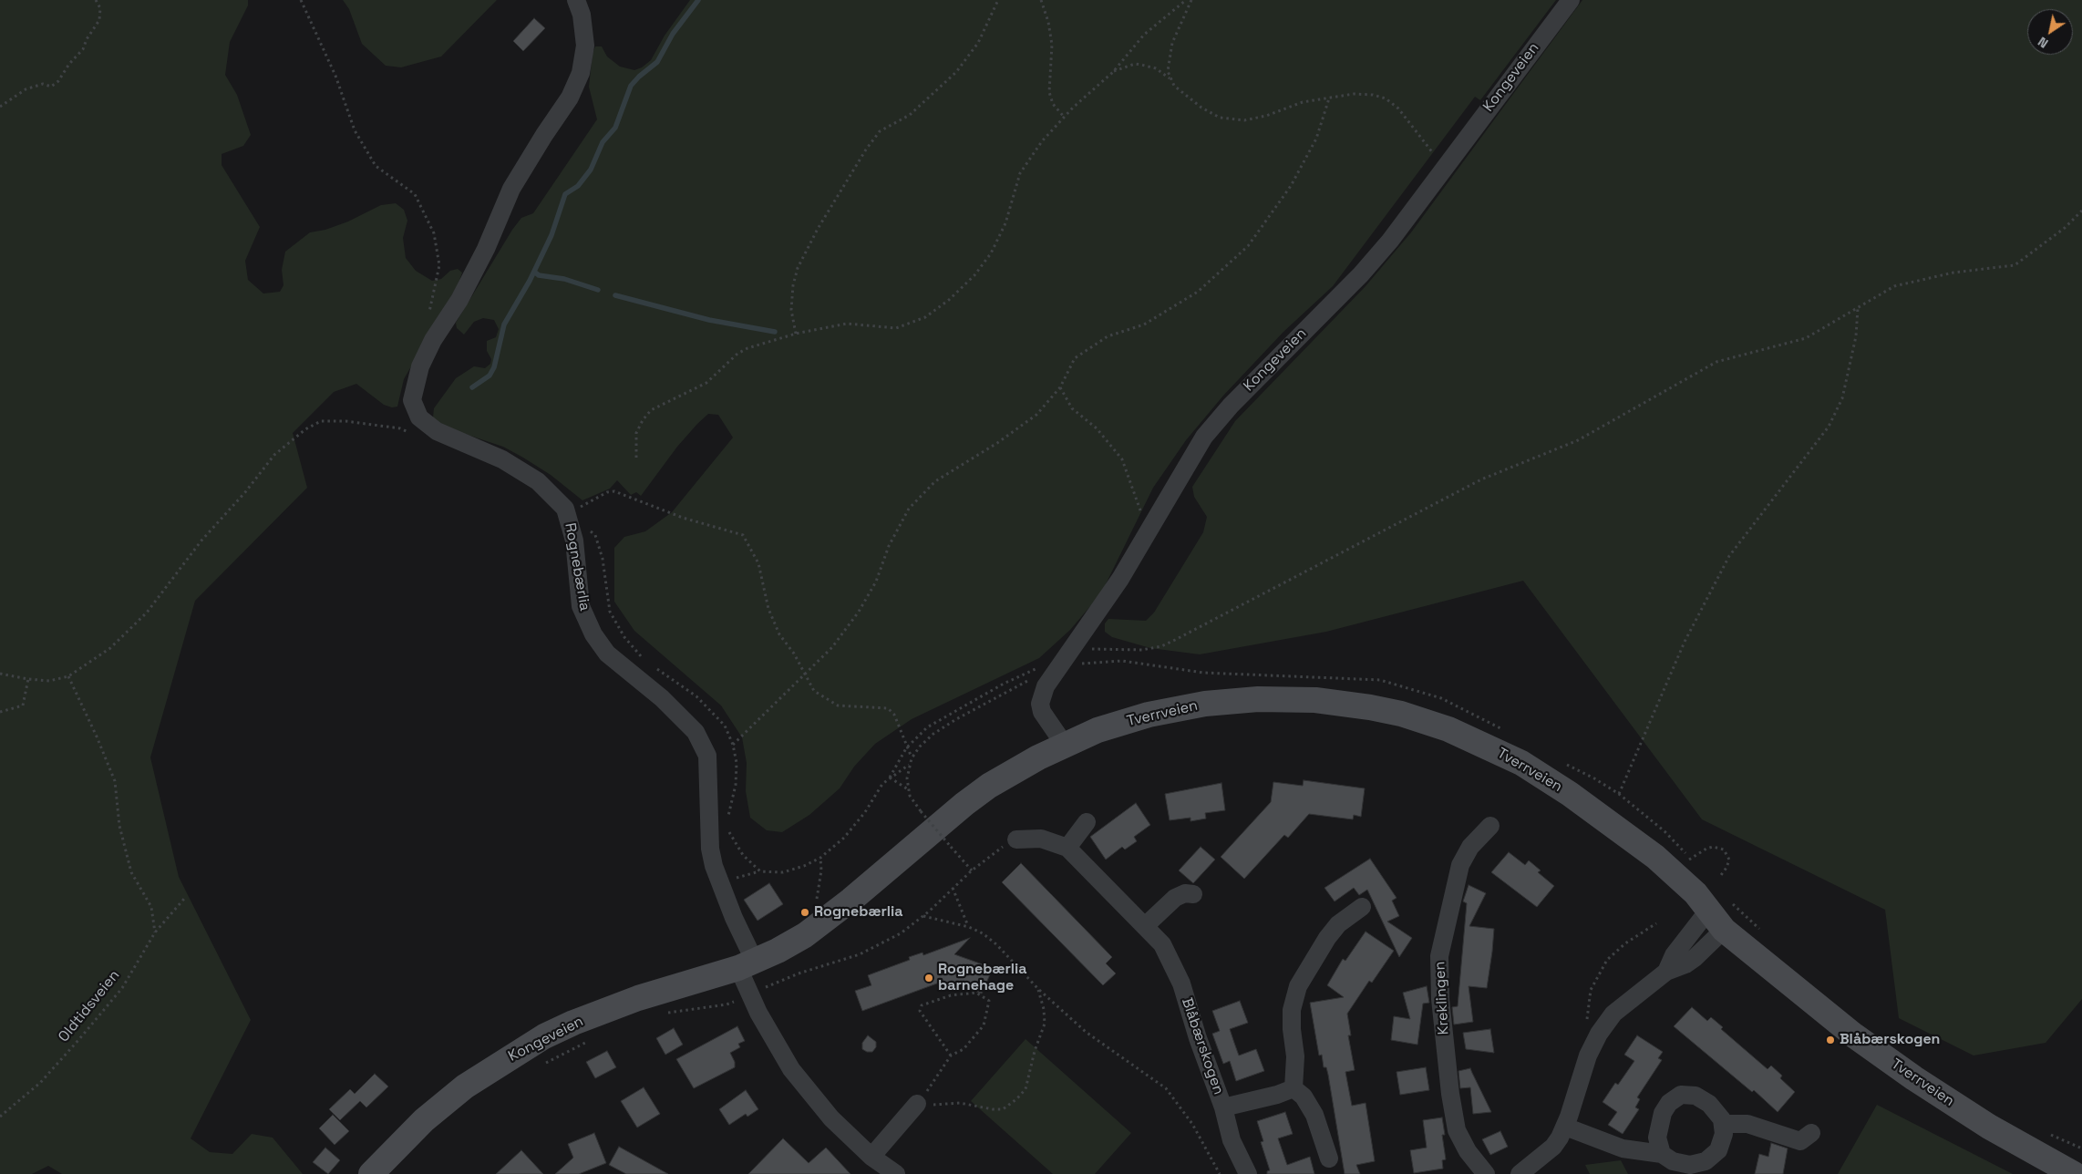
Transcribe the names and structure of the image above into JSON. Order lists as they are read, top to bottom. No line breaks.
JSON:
{"streets":{"main road":["Kongeveien","Tverrveien"],"street":["Rognebærlia","Kreklingen","Blåbærskogen"],"path":["Oldtidsveien"]},"crossings":[["Kongeveien","Rognebærlia"],["Kongeveien","Tverrveien"],["Rognebærlia","Tverrveien"]],"places":["Rognebærlia","Rognebærlia barnehage","Blåbærskogen"],"north":"bottom left"}
